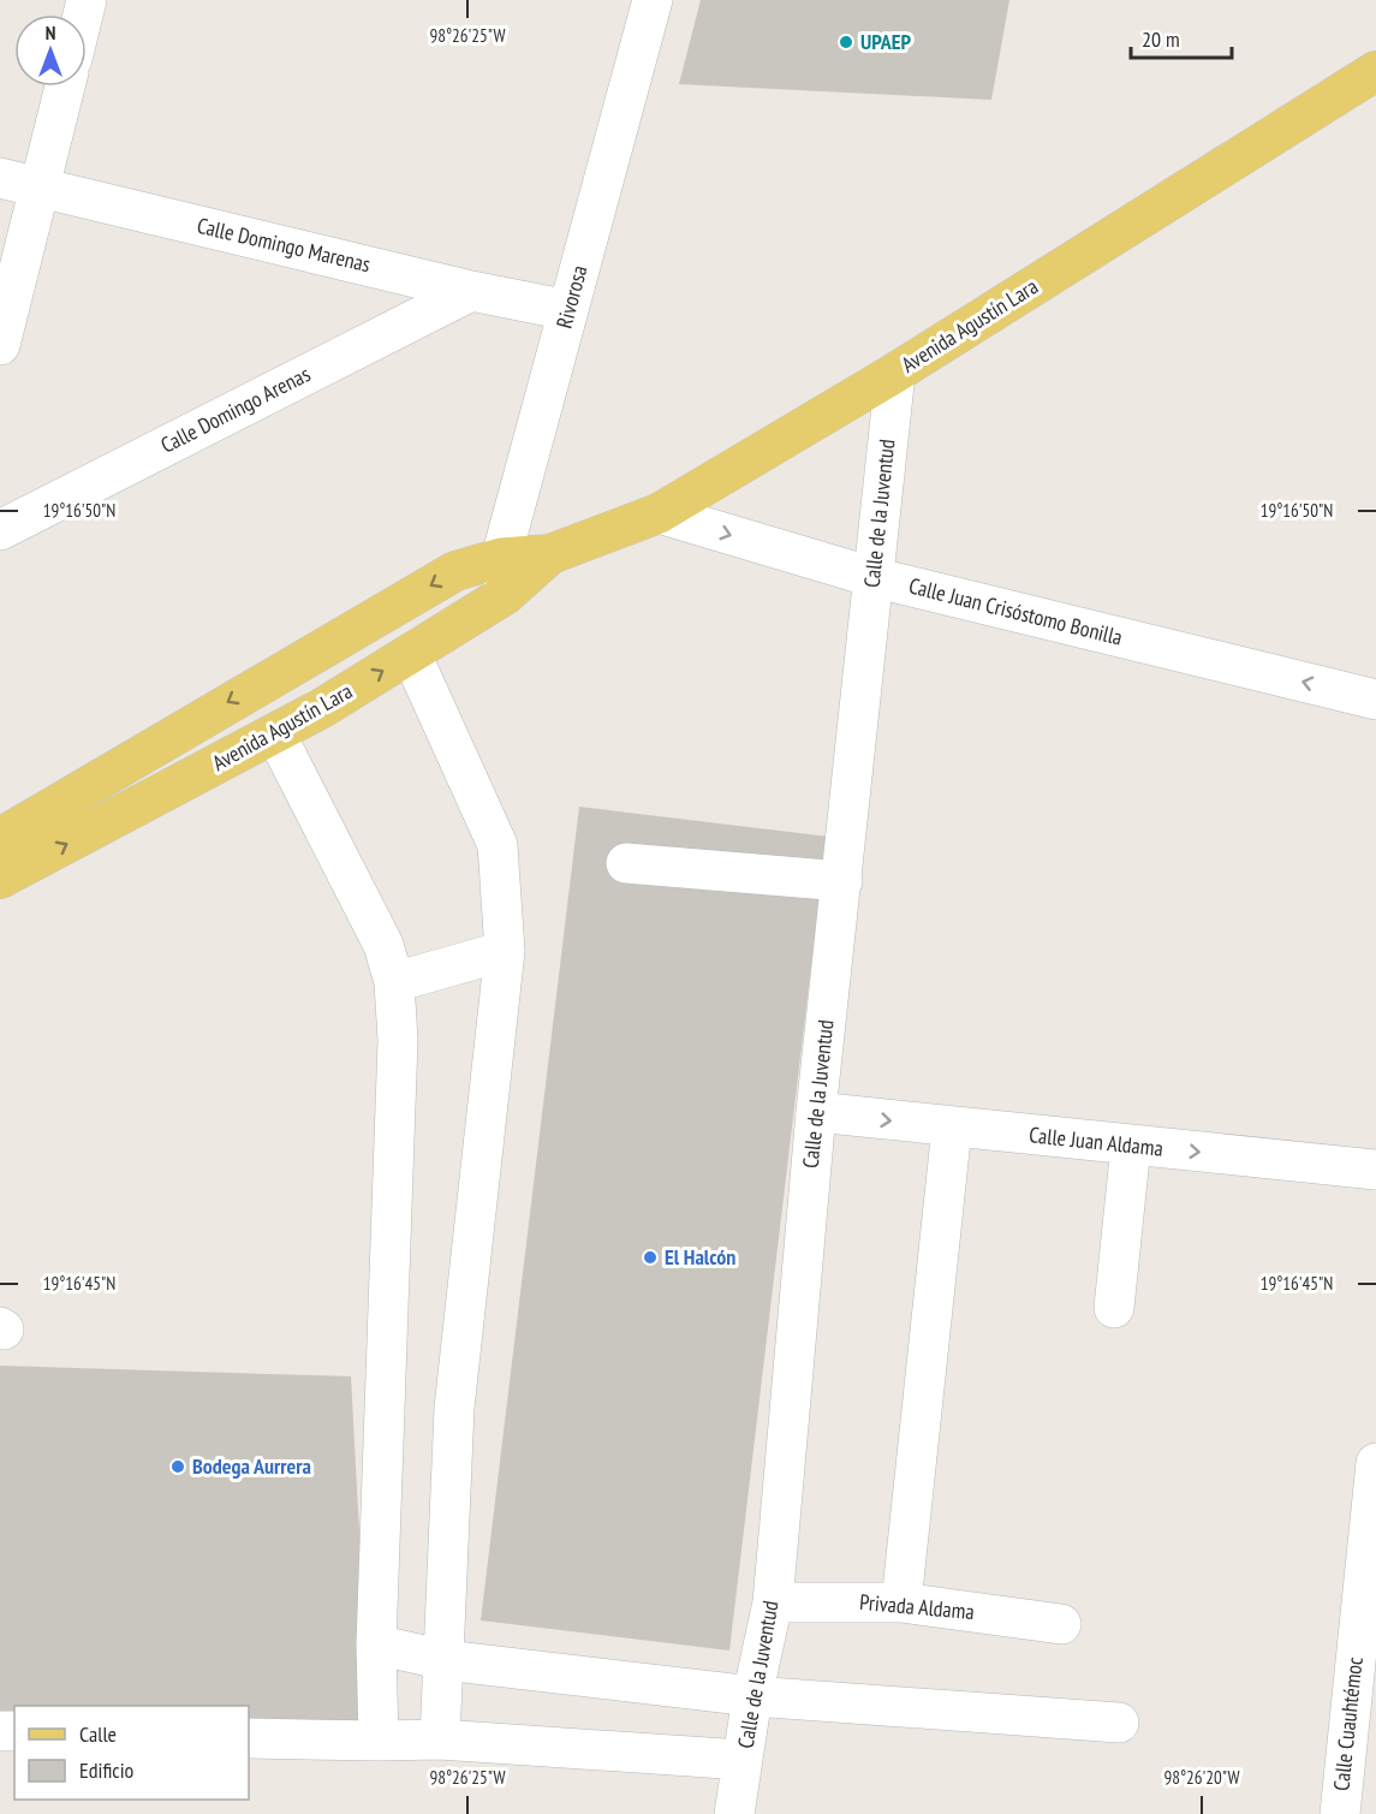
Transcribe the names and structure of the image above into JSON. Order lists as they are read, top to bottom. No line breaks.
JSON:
{"streets":{"main road":["Avenida Agustín Lara"],"street":["Calle Domingo Marenas","Rivorosa","Calle Domingo Arenas","Calle de la Juventud","Calle Juan Crisóstomo Bonilla","Calle Juan Aldama","Privada Aldama","Calle Cuauhtémoc"]},"crossings":[["Calle Domingo Marenas","Rivorosa"],["Calle Domingo Marenas","Calle Domingo Arenas"],["Rivorosa","Avenida Agustín Lara"],["Avenida Agustín Lara","Calle de la Juventud"],["Avenida Agustín Lara","Calle Juan Crisóstomo Bonilla"],["Calle de la Juventud","Calle Juan Crisóstomo Bonilla"],["Calle de la Juventud","Calle Juan Aldama"],["Calle de la Juventud","Privada Aldama"]],"one_way":["Calle Juan Aldama"],"places":["UPAEP","El Halcón","Bodega Aurrera"],"legend":["Calle","Edificio"],"scale_bar":"20 m","north":"top","coordinates":["98°26'25\"W","19°16'50\"N","19°16'45\"N","98°26'20\"W"]}
